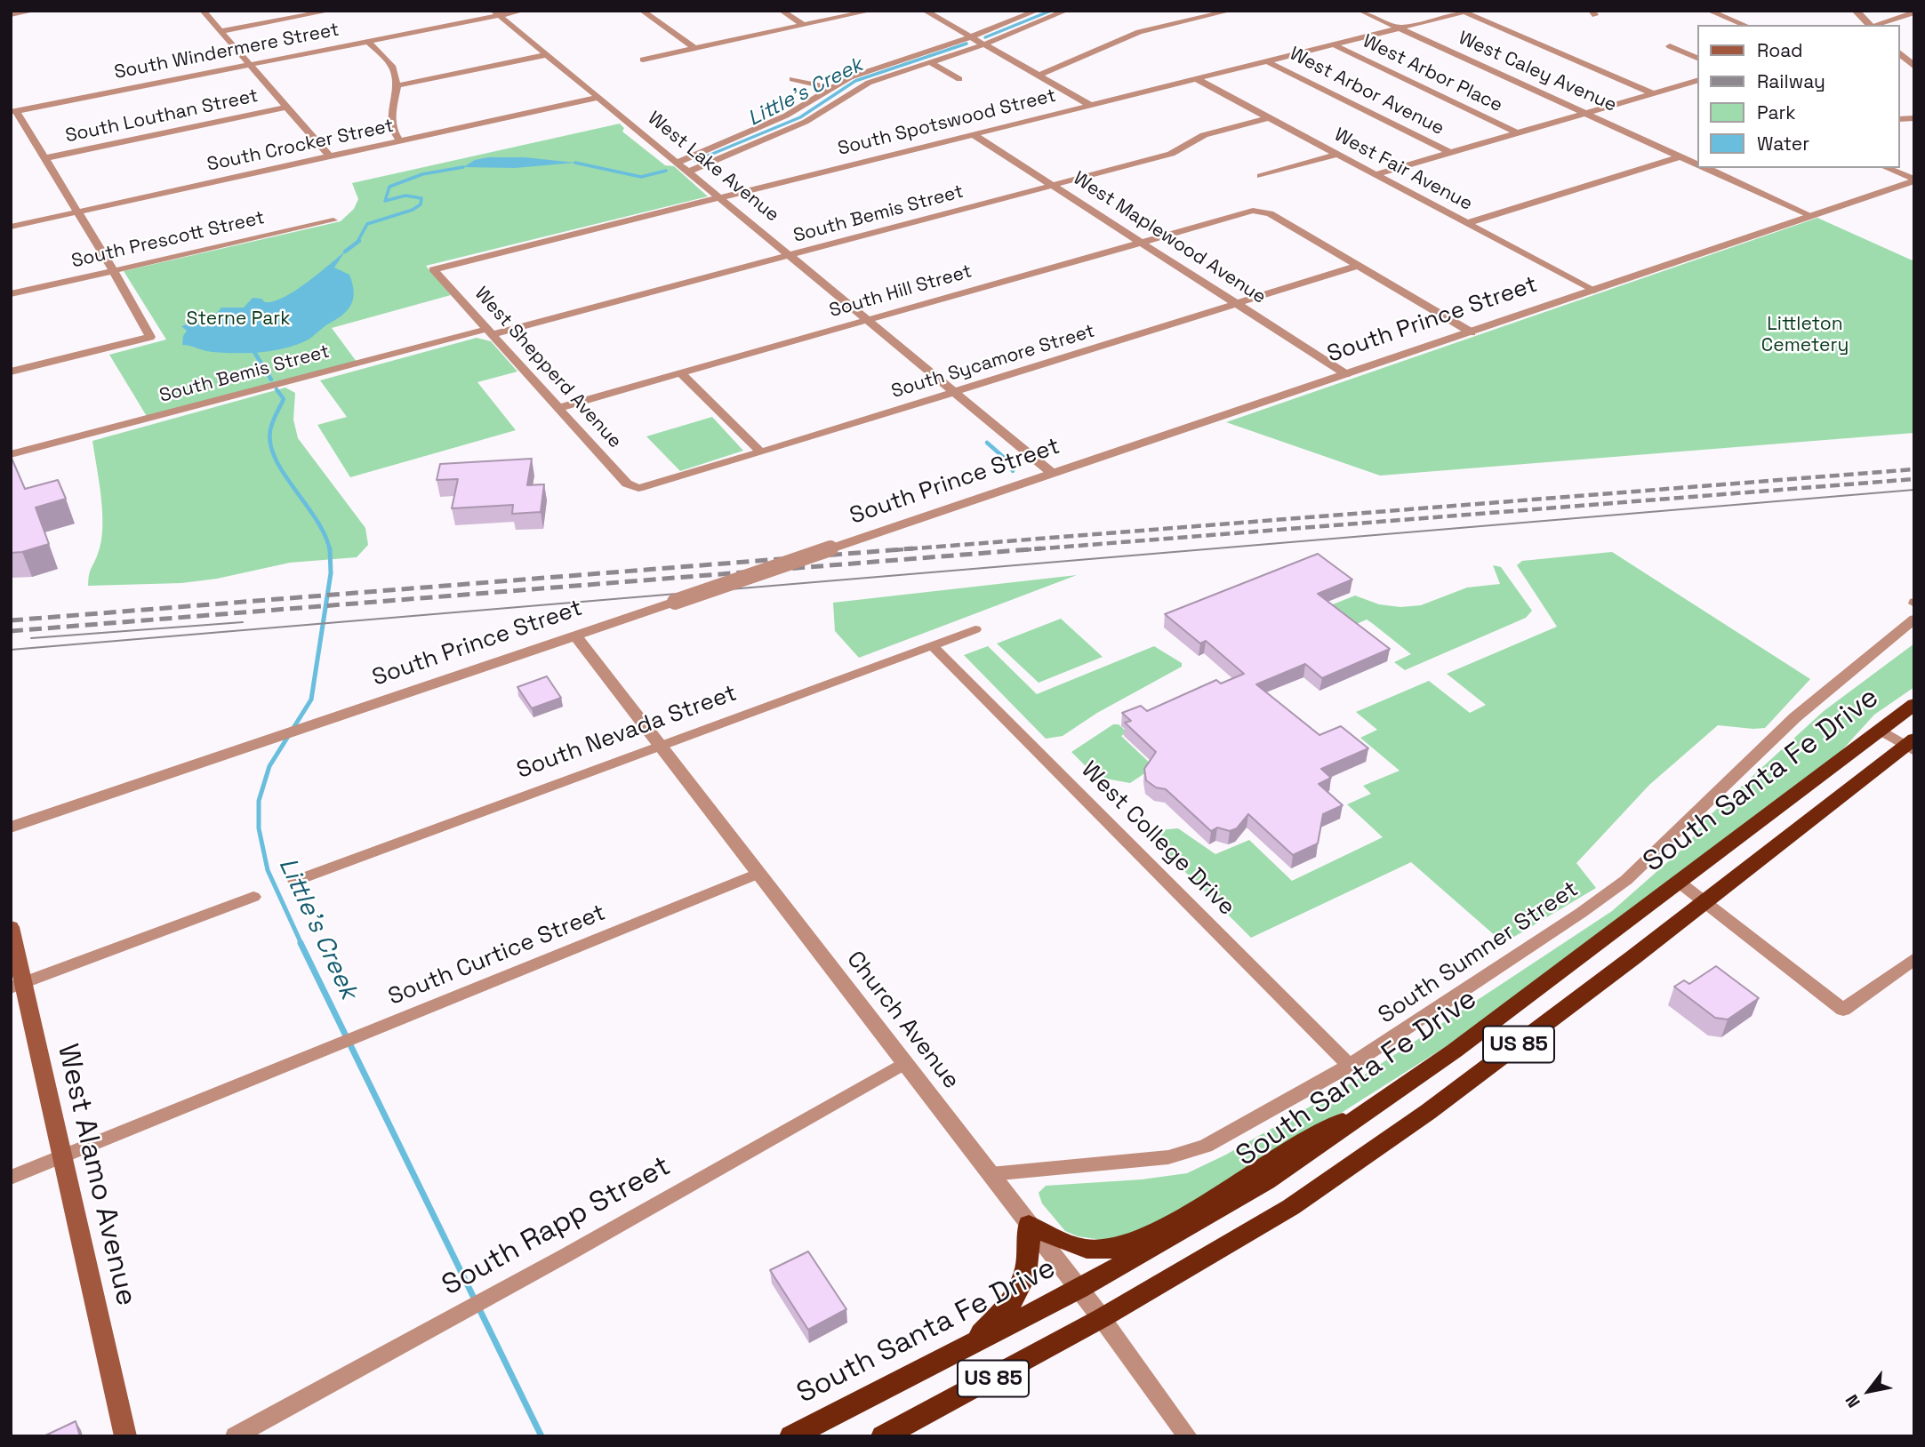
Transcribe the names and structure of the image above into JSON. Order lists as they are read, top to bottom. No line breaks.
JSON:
{"streets":{"highway":["South Santa Fe Drive","US 85"],"main road":["West Alamo Avenue"],"street":["South Windermere Street","West Caley Avenue","West Arbor Place","West Arbor Avenue","South Louthan Street","South Spotswood Street","South Crocker Street","West Lake Avenue","West Fair Avenue","South Bemis Street","West Maplewood Avenue","South Prescott Street","South Hill Street","South Prince Street","South Sycamore Street","West Shepperd Avenue","South Nevada Street","West College Drive","South Sumner Street","South Curtice Street","Church Avenue","South Rapp Street"]},"crossings":[["South Windermere Street","West Lake Avenue"],["West Caley Avenue","South Spotswood Street"],["West Caley Avenue","South Prince Street"],["West Arbor Place","South Spotswood Street"],["West Arbor Avenue","South Spotswood Street"],["South Spotswood Street","West Lake Avenue"],["South Spotswood Street","West Fair Avenue"],["South Spotswood Street","West Maplewood Avenue"],["South Spotswood Street","West Shepperd Avenue"],["South Crocker Street","West Lake Avenue"],["West Lake Avenue","South Bemis Street"],["West Lake Avenue","South Hill Street"],["West Lake Avenue","South Prince Street"],["West Lake Avenue","South Sycamore Street"],["West Fair Avenue","South Bemis Street"],["West Fair Avenue","South Prince Street"],["South Bemis Street","West Maplewood Avenue"],["South Bemis Street","West Shepperd Avenue"],["West Maplewood Avenue","South Hill Street"],["West Maplewood Avenue","South Prince Street"],["West Maplewood Avenue","South Sycamore Street"],["South Hill Street","South Sycamore Street"],["South Hill Street","West Shepperd Avenue"],["South Prince Street","Church Avenue"],["South Sycamore Street","West Shepperd Avenue"],["South Nevada Street","West College Drive"],["South Nevada Street","Church Avenue"],["South Santa Fe Drive","Church Avenue"],["West College Drive","South Sumner Street"],["South Sumner Street","Church Avenue"],["South Curtice Street","Church Avenue"],["South Curtice Street","West Alamo Avenue"],["Church Avenue","US 85"],["Church Avenue","South Rapp Street"]],"water":["Little's Creek"],"parks":["Sterne Park","Littleton Cemetery"],"legend":["Road","Railway","Park","Water"],"north":"bottom left"}
